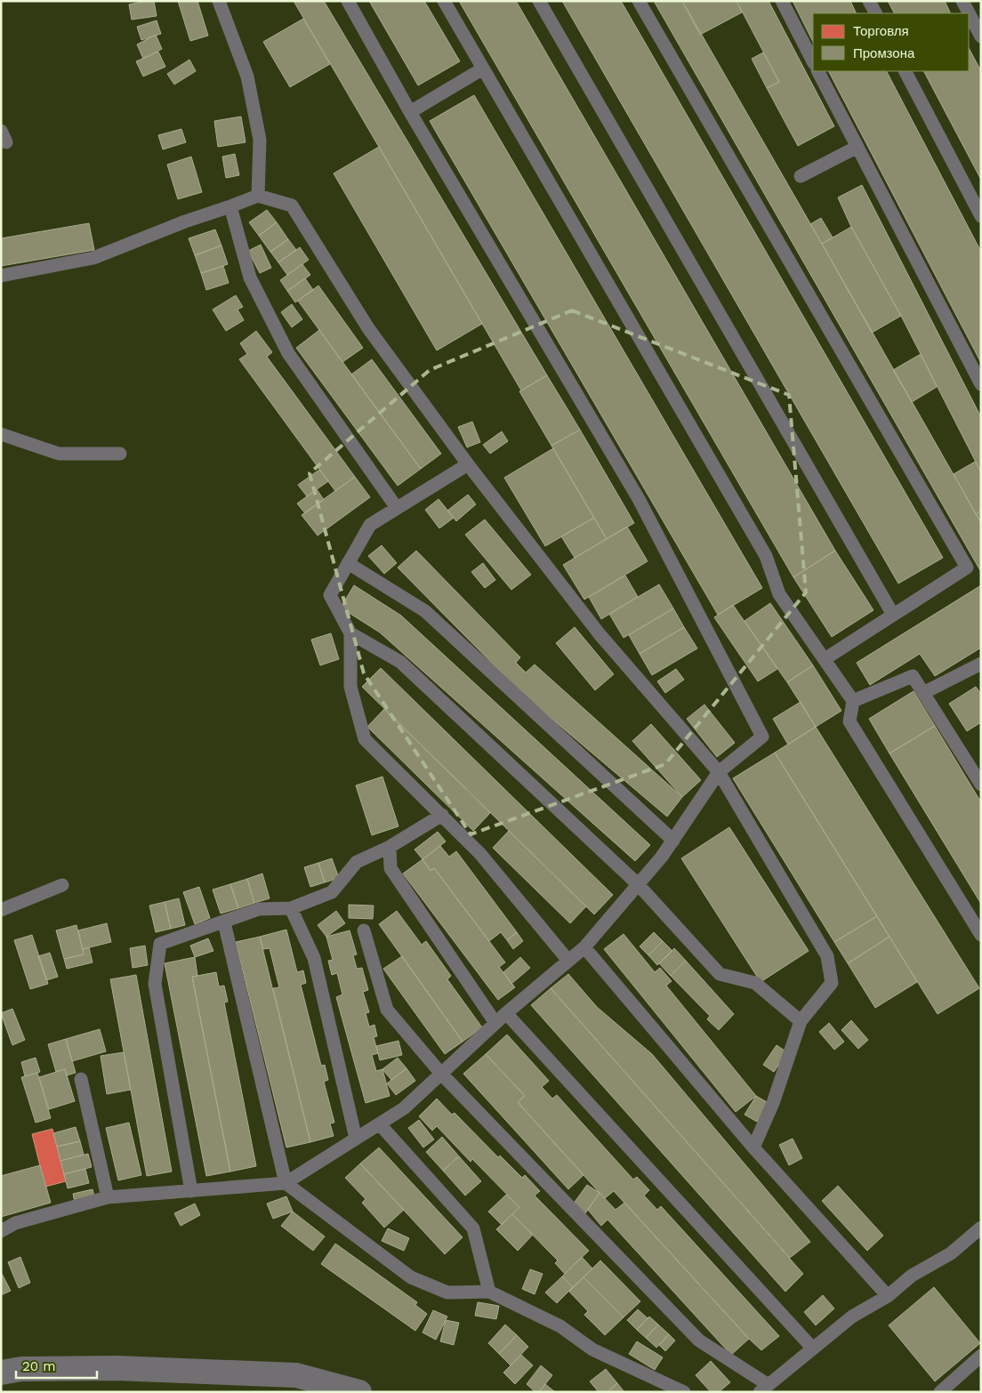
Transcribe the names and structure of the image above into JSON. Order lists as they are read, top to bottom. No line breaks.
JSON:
{"legend":["Торговля","Промзона"],"scale_bar":"20 m"}
